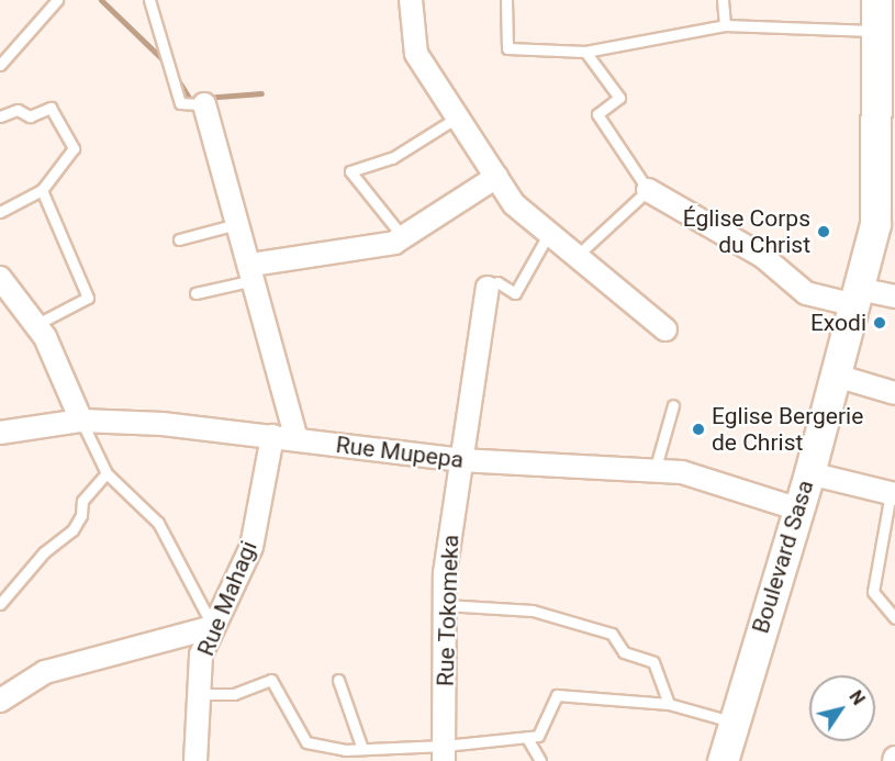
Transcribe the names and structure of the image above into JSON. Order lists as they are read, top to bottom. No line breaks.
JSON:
{"streets":{"street":["Rue Mupepa","Boulevard Sasa","Rue Mahagi","Rue Tokomeka"]},"crossings":[["Rue Mupepa","Boulevard Sasa"],["Rue Mupepa","Rue Mahagi"],["Rue Mupepa","Rue Tokomeka"]],"places":["Église Corps du Christ","Exodi","Eglise Bergerie de Christ"],"north":"top right"}
